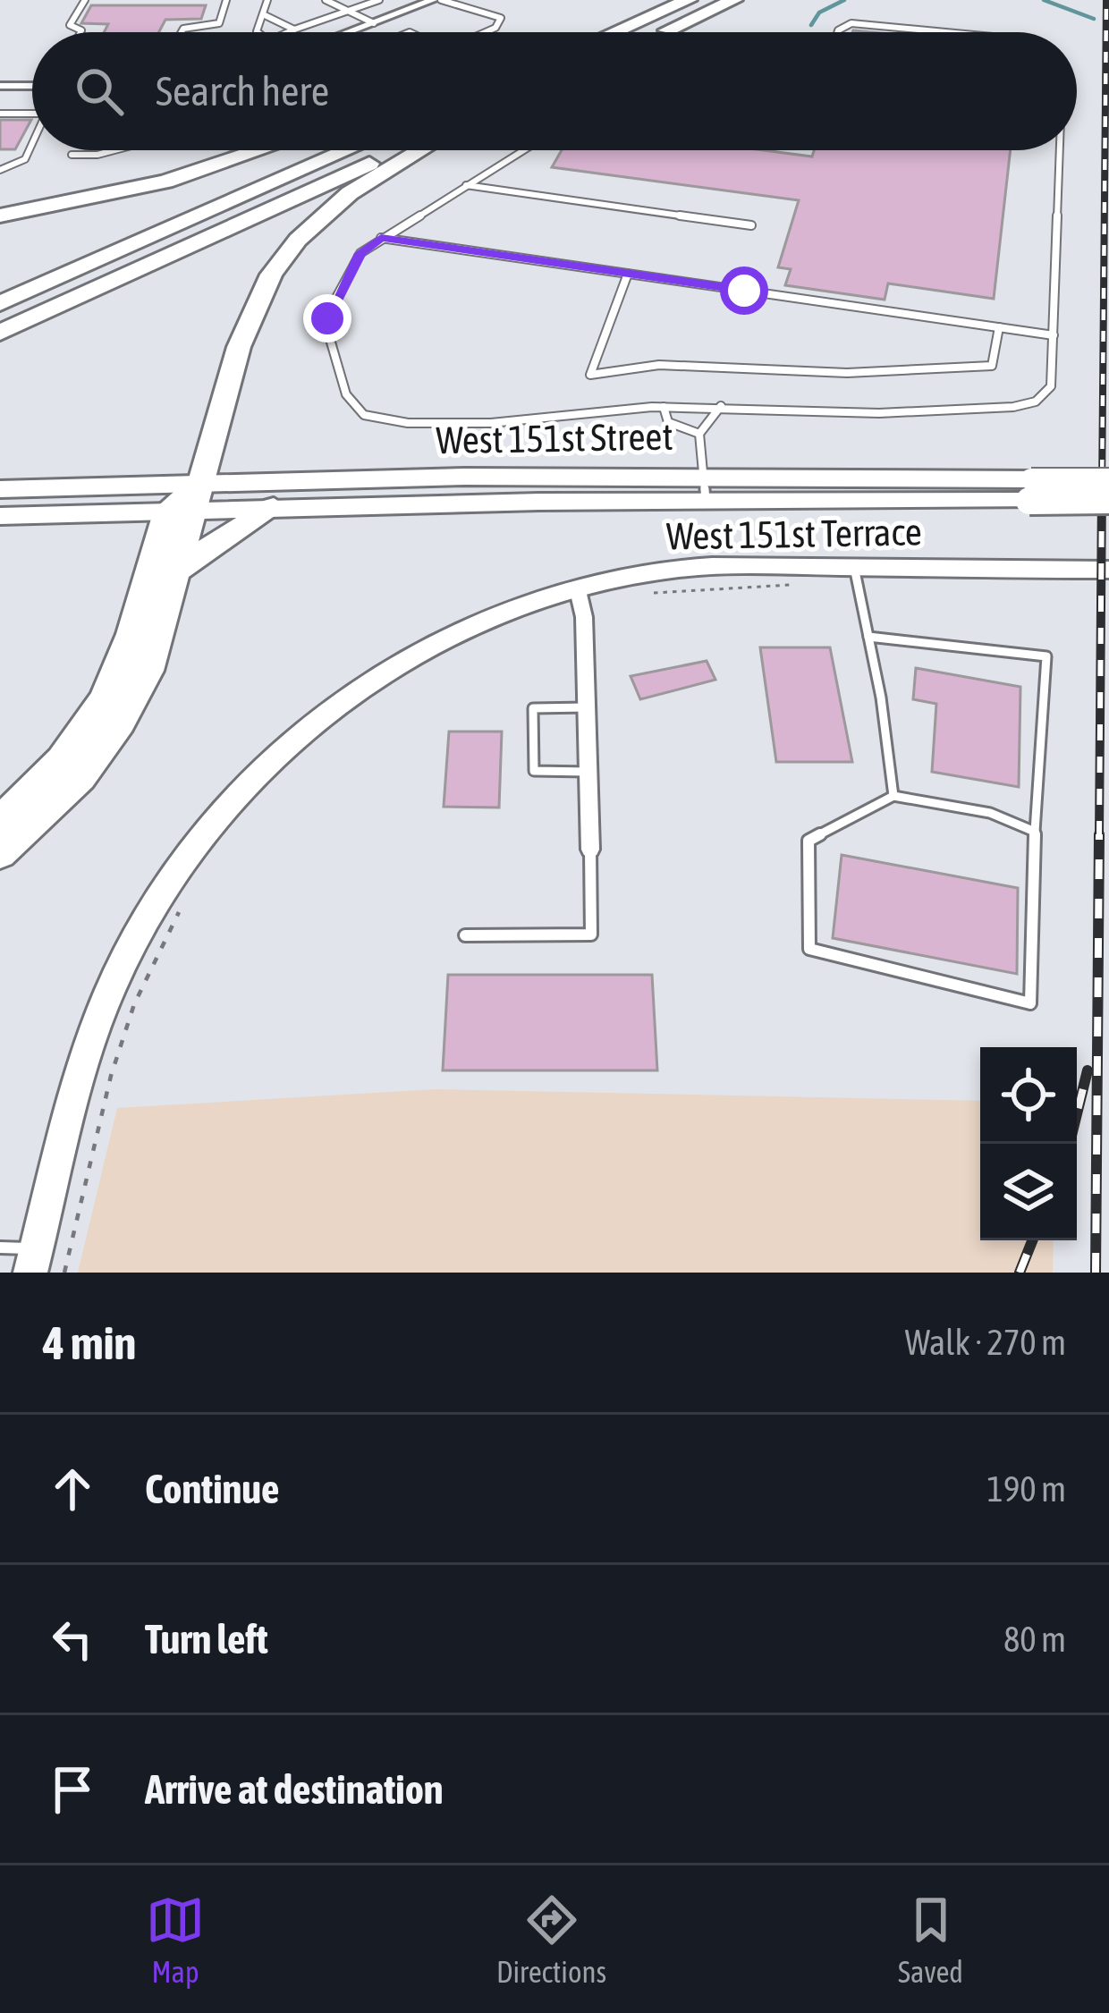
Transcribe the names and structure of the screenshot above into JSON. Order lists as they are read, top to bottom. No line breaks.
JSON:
{"streets":{"main road":["West 151st Street"],"street":["West 151st Terrace"]},"page":{"search":"Search here","heading":["4 min","Walk · 270 m"],"list":[["Continue","190 m"],["Turn left","80 m"],"Arrive at destination"],"nav":["Map","Directions","Saved"]}}
